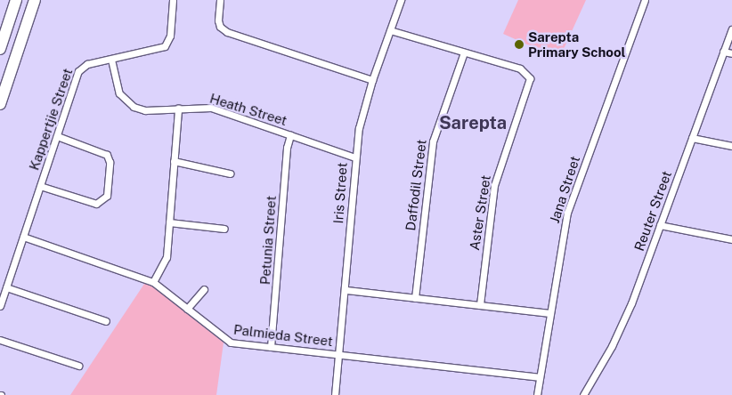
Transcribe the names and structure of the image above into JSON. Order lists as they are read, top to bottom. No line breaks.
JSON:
{"streets":{"street":["Heath Street","Kappertjie Street","Daffodil Street","Jana Street","Iris Street","Reuter Street","Aster Street","Petunia Street","Palmieda Street"]},"crossings":[["Heath Street","Kappertjie Street"],["Heath Street","Iris Street"],["Heath Street","Petunia Street"],["Kappertjie Street","Palmieda Street"],["Daffodil Street","Aster Street"],["Jana Street","Palmieda Street"],["Iris Street","Palmieda Street"],["Petunia Street","Palmieda Street"]],"districts":["Sarepta"],"places":["Sarepta Primary School"]}
